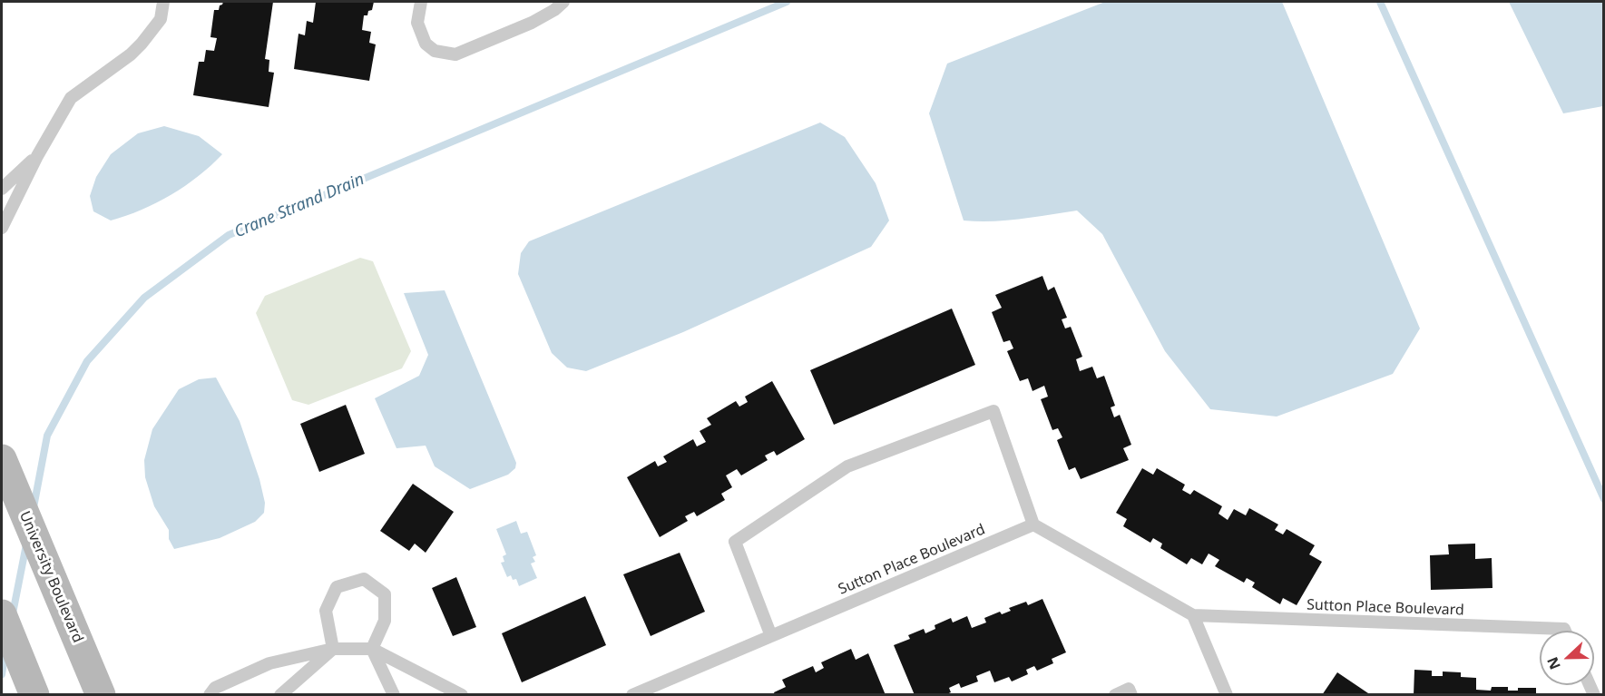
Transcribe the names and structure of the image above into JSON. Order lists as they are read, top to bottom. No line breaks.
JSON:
{"streets":{"street":["University Boulevard"],"lane":["Sutton Place Boulevard"]},"water":["Crane Strand Drain"],"north":"left"}
